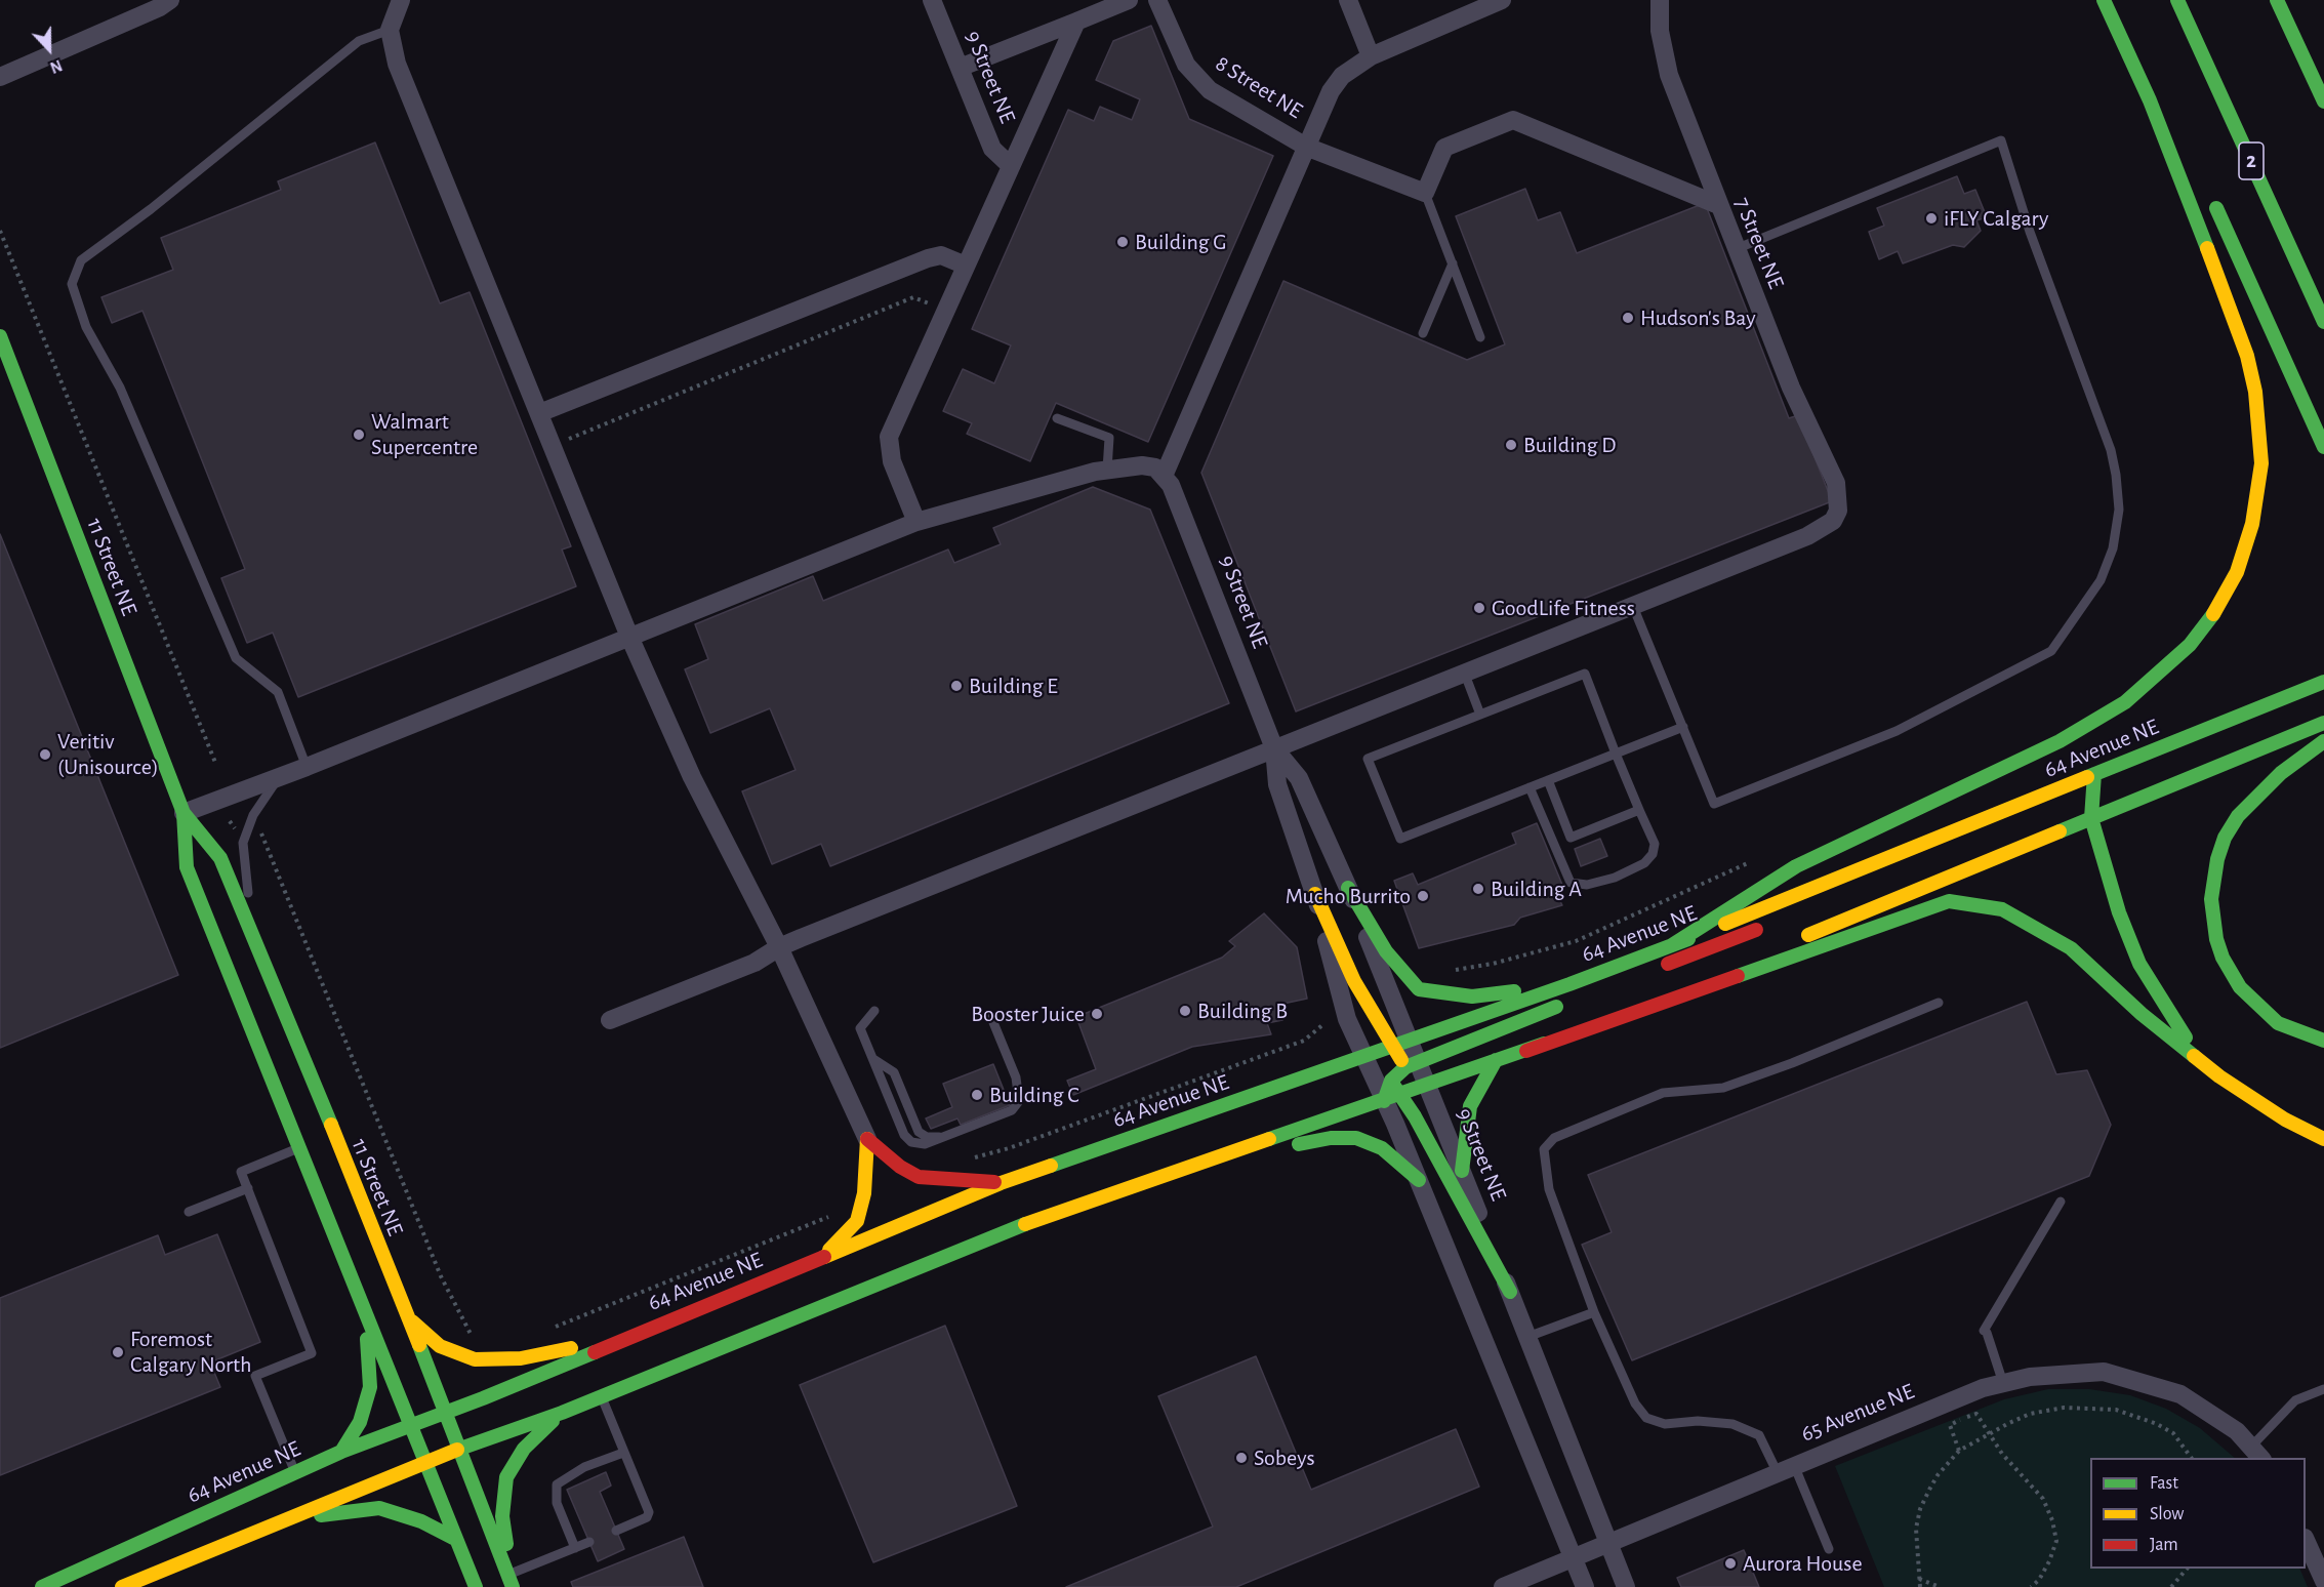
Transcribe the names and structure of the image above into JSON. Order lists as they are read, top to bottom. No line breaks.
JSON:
{"streets":{"main road":["2","11 Street NE","64 Avenue NE"],"street":["9 Street NE","8 Street NE","7 Street NE","65 Avenue NE"]},"crossings":[["9 Street NE","64 Avenue NE"],["9 Street NE","65 Avenue NE"],["11 Street NE","64 Avenue NE"]],"places":["iFLY Calgary","Building G","Hudson's Bay","Walmart Supercentre","Building D","GoodLife Fitness","Building E","Veritiv (Unisource)","Building A","Mucho Burrito","Building B","Booster Juice","Building C","Foremost Calgary North","Sobeys","Aurora House"],"legend":["Fast","Slow","Jam"],"north":"bottom"}
